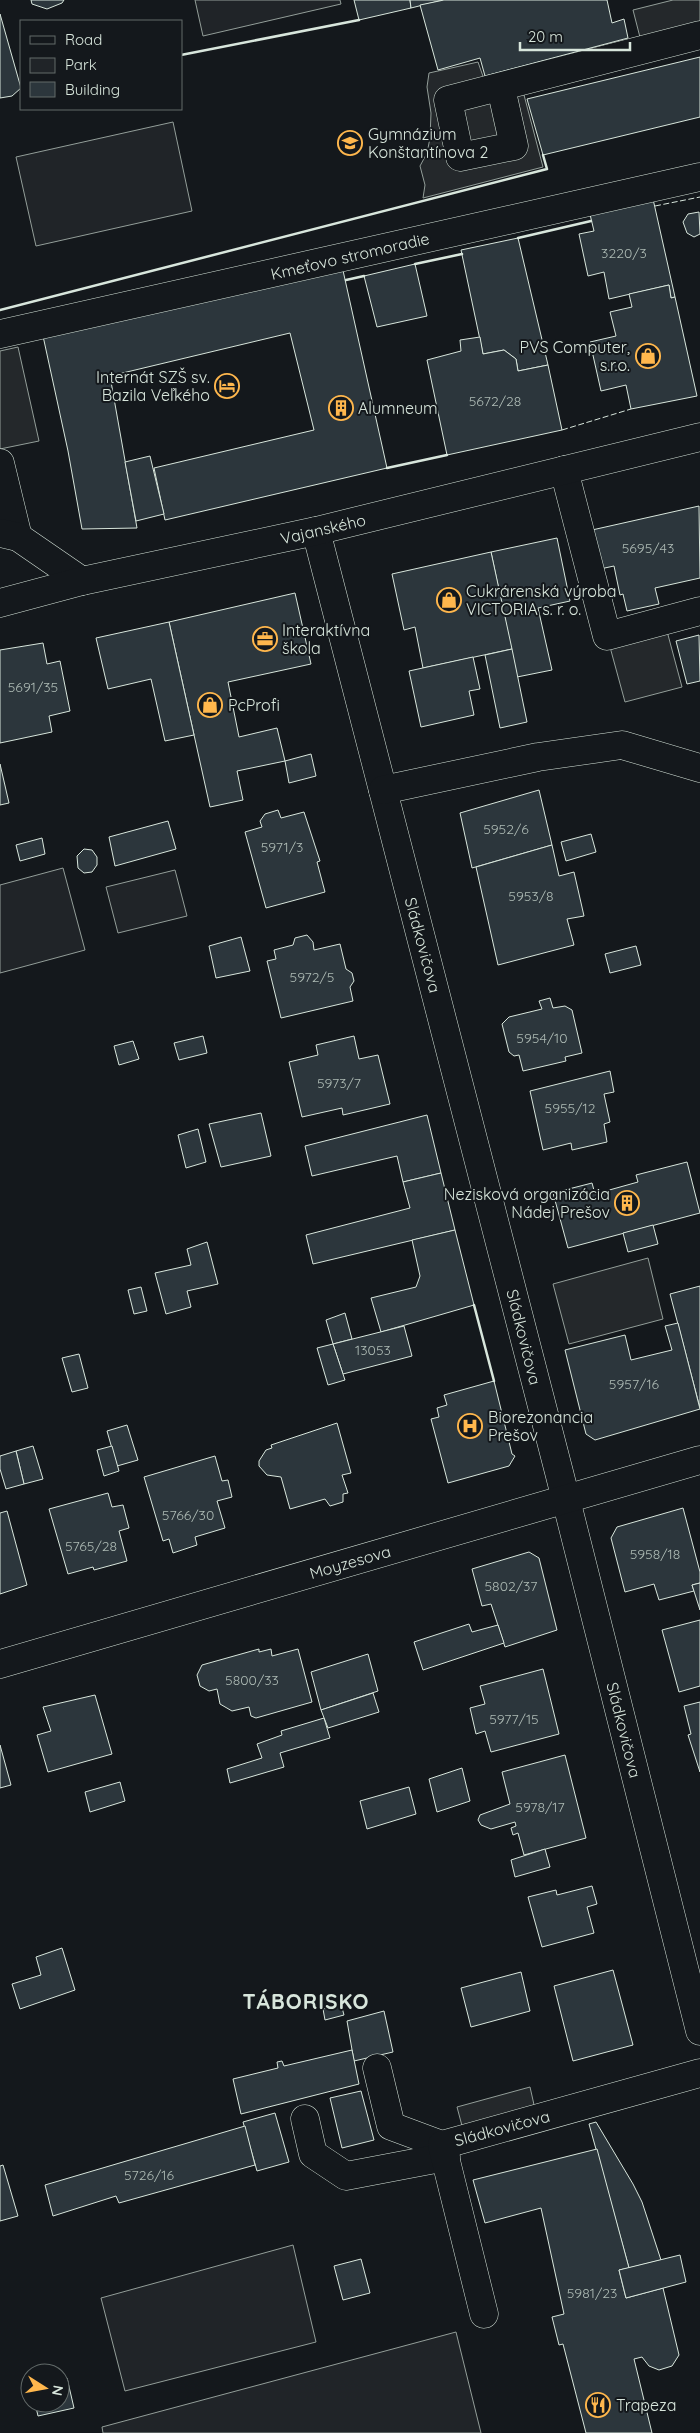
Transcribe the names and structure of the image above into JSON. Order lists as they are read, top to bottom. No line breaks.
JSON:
{"streets":{"street":["Kmeťovo stromoradie","Vajanského","Sládkovičova","Moyzesova"]},"crossings":[["Vajanského","Sládkovičova"],["Sládkovičova","Moyzesova"]],"districts":["TÁBORISKO"],"places":{"school or university":["Gymnázium Konštantínova 2"],"shop":["PVS Computer, s.r.o.","Cukrárenská výroba VICTORIA s. r. o.","PcProfi"],"hotel":["Internát SZŠ sv. Bazila Veľkého"],"building":["Alumneum","Nezisková organizácia Nádej Prešov"],"office":["Interaktívna škola"],"hospital":["Biorezonancia Prešov"],"restaurant":["Trapeza"]},"house_numbers":["3220/3","5672/28","5695/43","5691/35","5952/6","5971/3","5953/8","5972/5","5954/10","5973/7","5955/12","13053","5957/16","5766/30","5765/28","5958/18","5802/37","5800/33","5977/15","5978/17","5726/16","5981/23"],"legend":["Road","Park","Building"],"scale_bar":"20 m","north":"right"}
